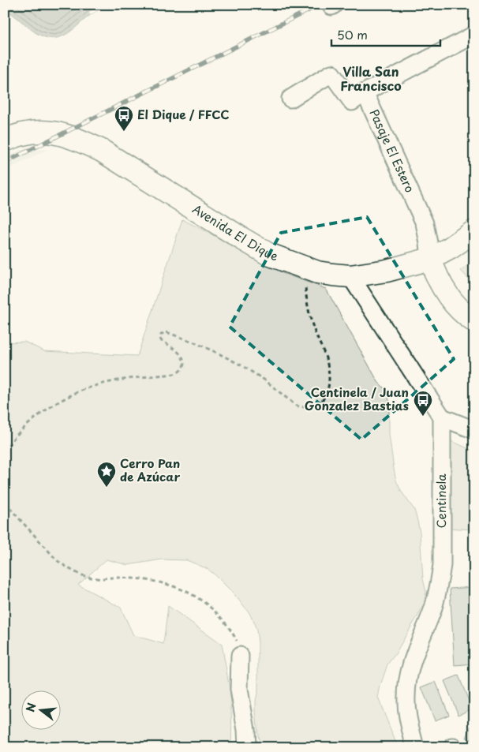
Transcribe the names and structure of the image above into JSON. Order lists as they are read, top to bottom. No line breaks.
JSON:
{"streets":{"main road":["Avenida El Dique"],"street":["Pasaje El Estero","Centinela"]},"crossings":[["Pasaje El Estero","Avenida El Dique"]],"districts":["Villa San Francisco"],"places":{"bus stop":["El Dique / FFCC","Centinela / Juan Gonzalez Bastias"],"place":["Cerro Pan de Azúcar"]},"scale_bar":"50 m","north":"left"}
